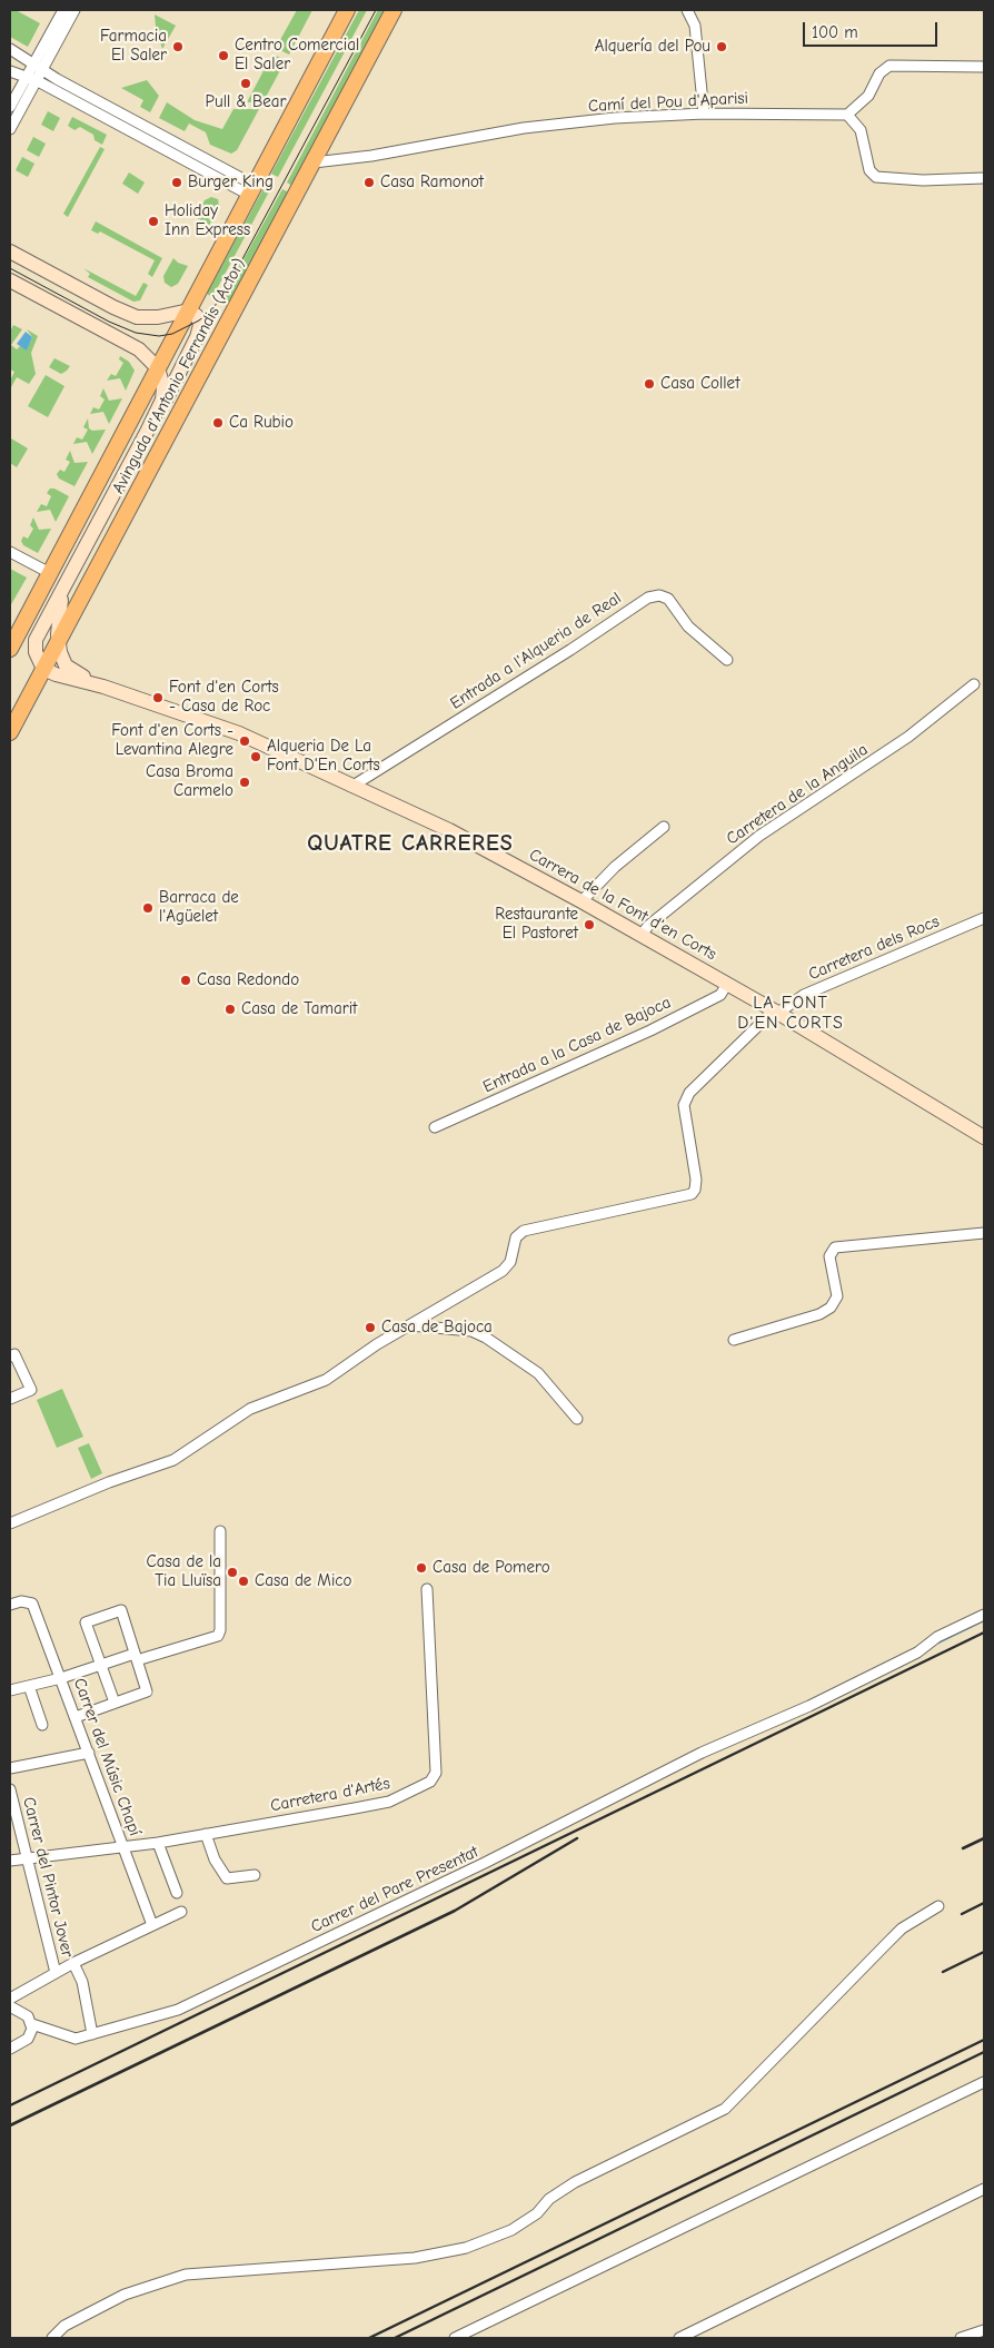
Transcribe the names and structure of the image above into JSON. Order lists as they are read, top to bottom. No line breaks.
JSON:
{"streets":{"main road":["Avinguda d'Antonio Ferrandis (Actor)"],"street":["Camí del Pou d'Aparisi","Entrada a l'Alqueria de Real","Carretera de la Anguila","Carrera de la Font d'en Corts","Carretera dels Rocs","Entrada a la Casa de Bajoca","Carrer del Músic Chapí","Carretera d'Artés","Carrer del Pintor Jover","Carrer del Pare Presentat"]},"crossings":[["Camí del Pou d'Aparisi","Avinguda d'Antonio Ferrandis (Actor)"],["Entrada a l'Alqueria de Real","Carrera de la Font d'en Corts"],["Carretera de la Anguila","Carrera de la Font d'en Corts"],["Carrera de la Font d'en Corts","Carretera dels Rocs"],["Carrera de la Font d'en Corts","Entrada a la Casa de Bajoca"],["Carrer del Músic Chapí","Carretera d'Artés"],["Carretera d'Artés","Carrer del Pintor Jover"]],"districts":["QUATRE CARRERES","LA FONT D'EN CORTS"],"places":["Farmacia El Saler","Alquería del Pou","Centro Comercial El Saler","Pull & Bear","Burger King","Casa Ramonot","Holiday Inn Express","Casa Collet","Ca Rubio","Font d'en Corts - Casa de Roc","Font d'en Corts - Levantina Alegre","Alqueria De La Font D'En Corts","Casa Broma Carmelo","Barraca de l'Agüelet","Restaurante El Pastoret","Casa Redondo","Casa de Tamarit","Casa de Bajoca","Casa de Pomero","Casa de la Tia Lluïsa","Casa de Mico"],"scale_bar":"100 m"}
